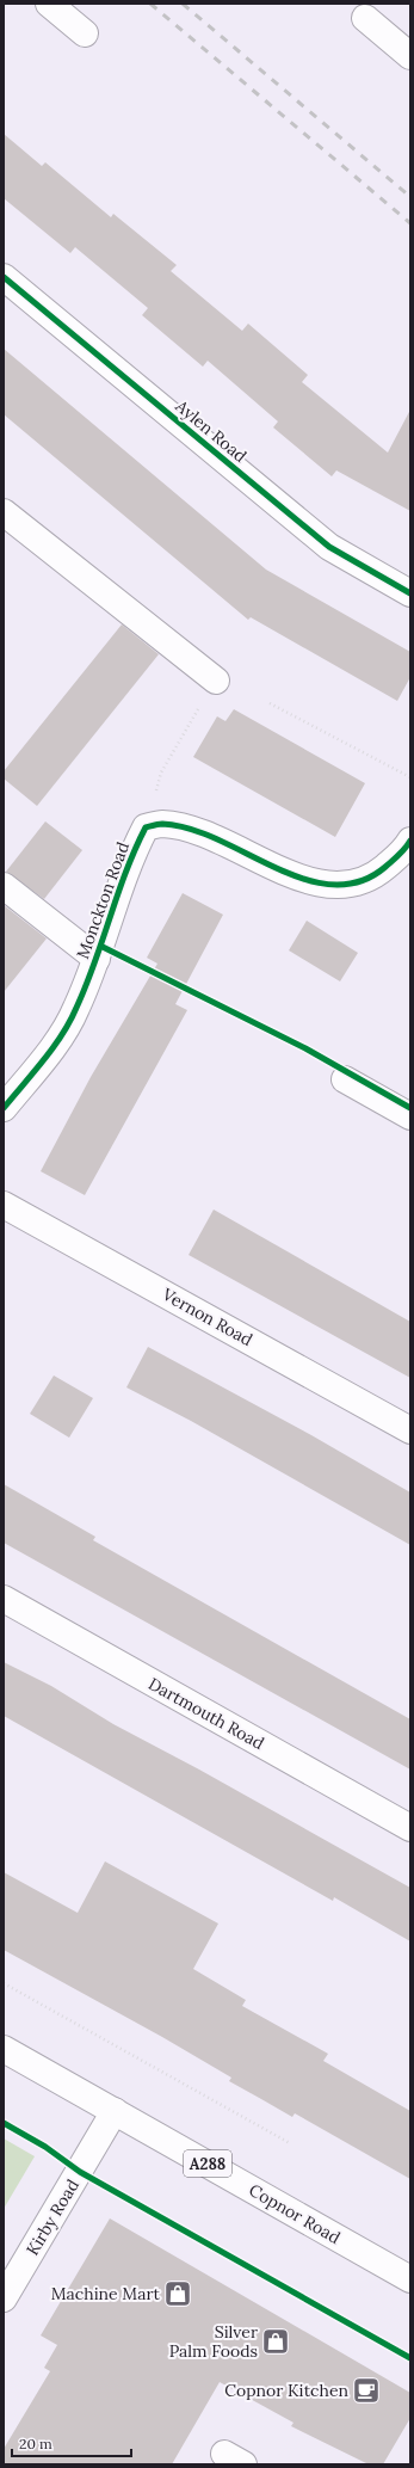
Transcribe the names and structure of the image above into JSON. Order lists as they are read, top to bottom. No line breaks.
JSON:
{"streets":{"street":["Aylen Road","Monckton Road","Vernon Road","Dartmouth Road","A288","Copnor Road","Kirby Road"]},"crossings":[["Copnor Road","Kirby Road"]],"places":{"shop":["Machine Mart","Silver Palm Foods"],"cafe":["Copnor Kitchen"]},"scale_bar":"20 m"}
